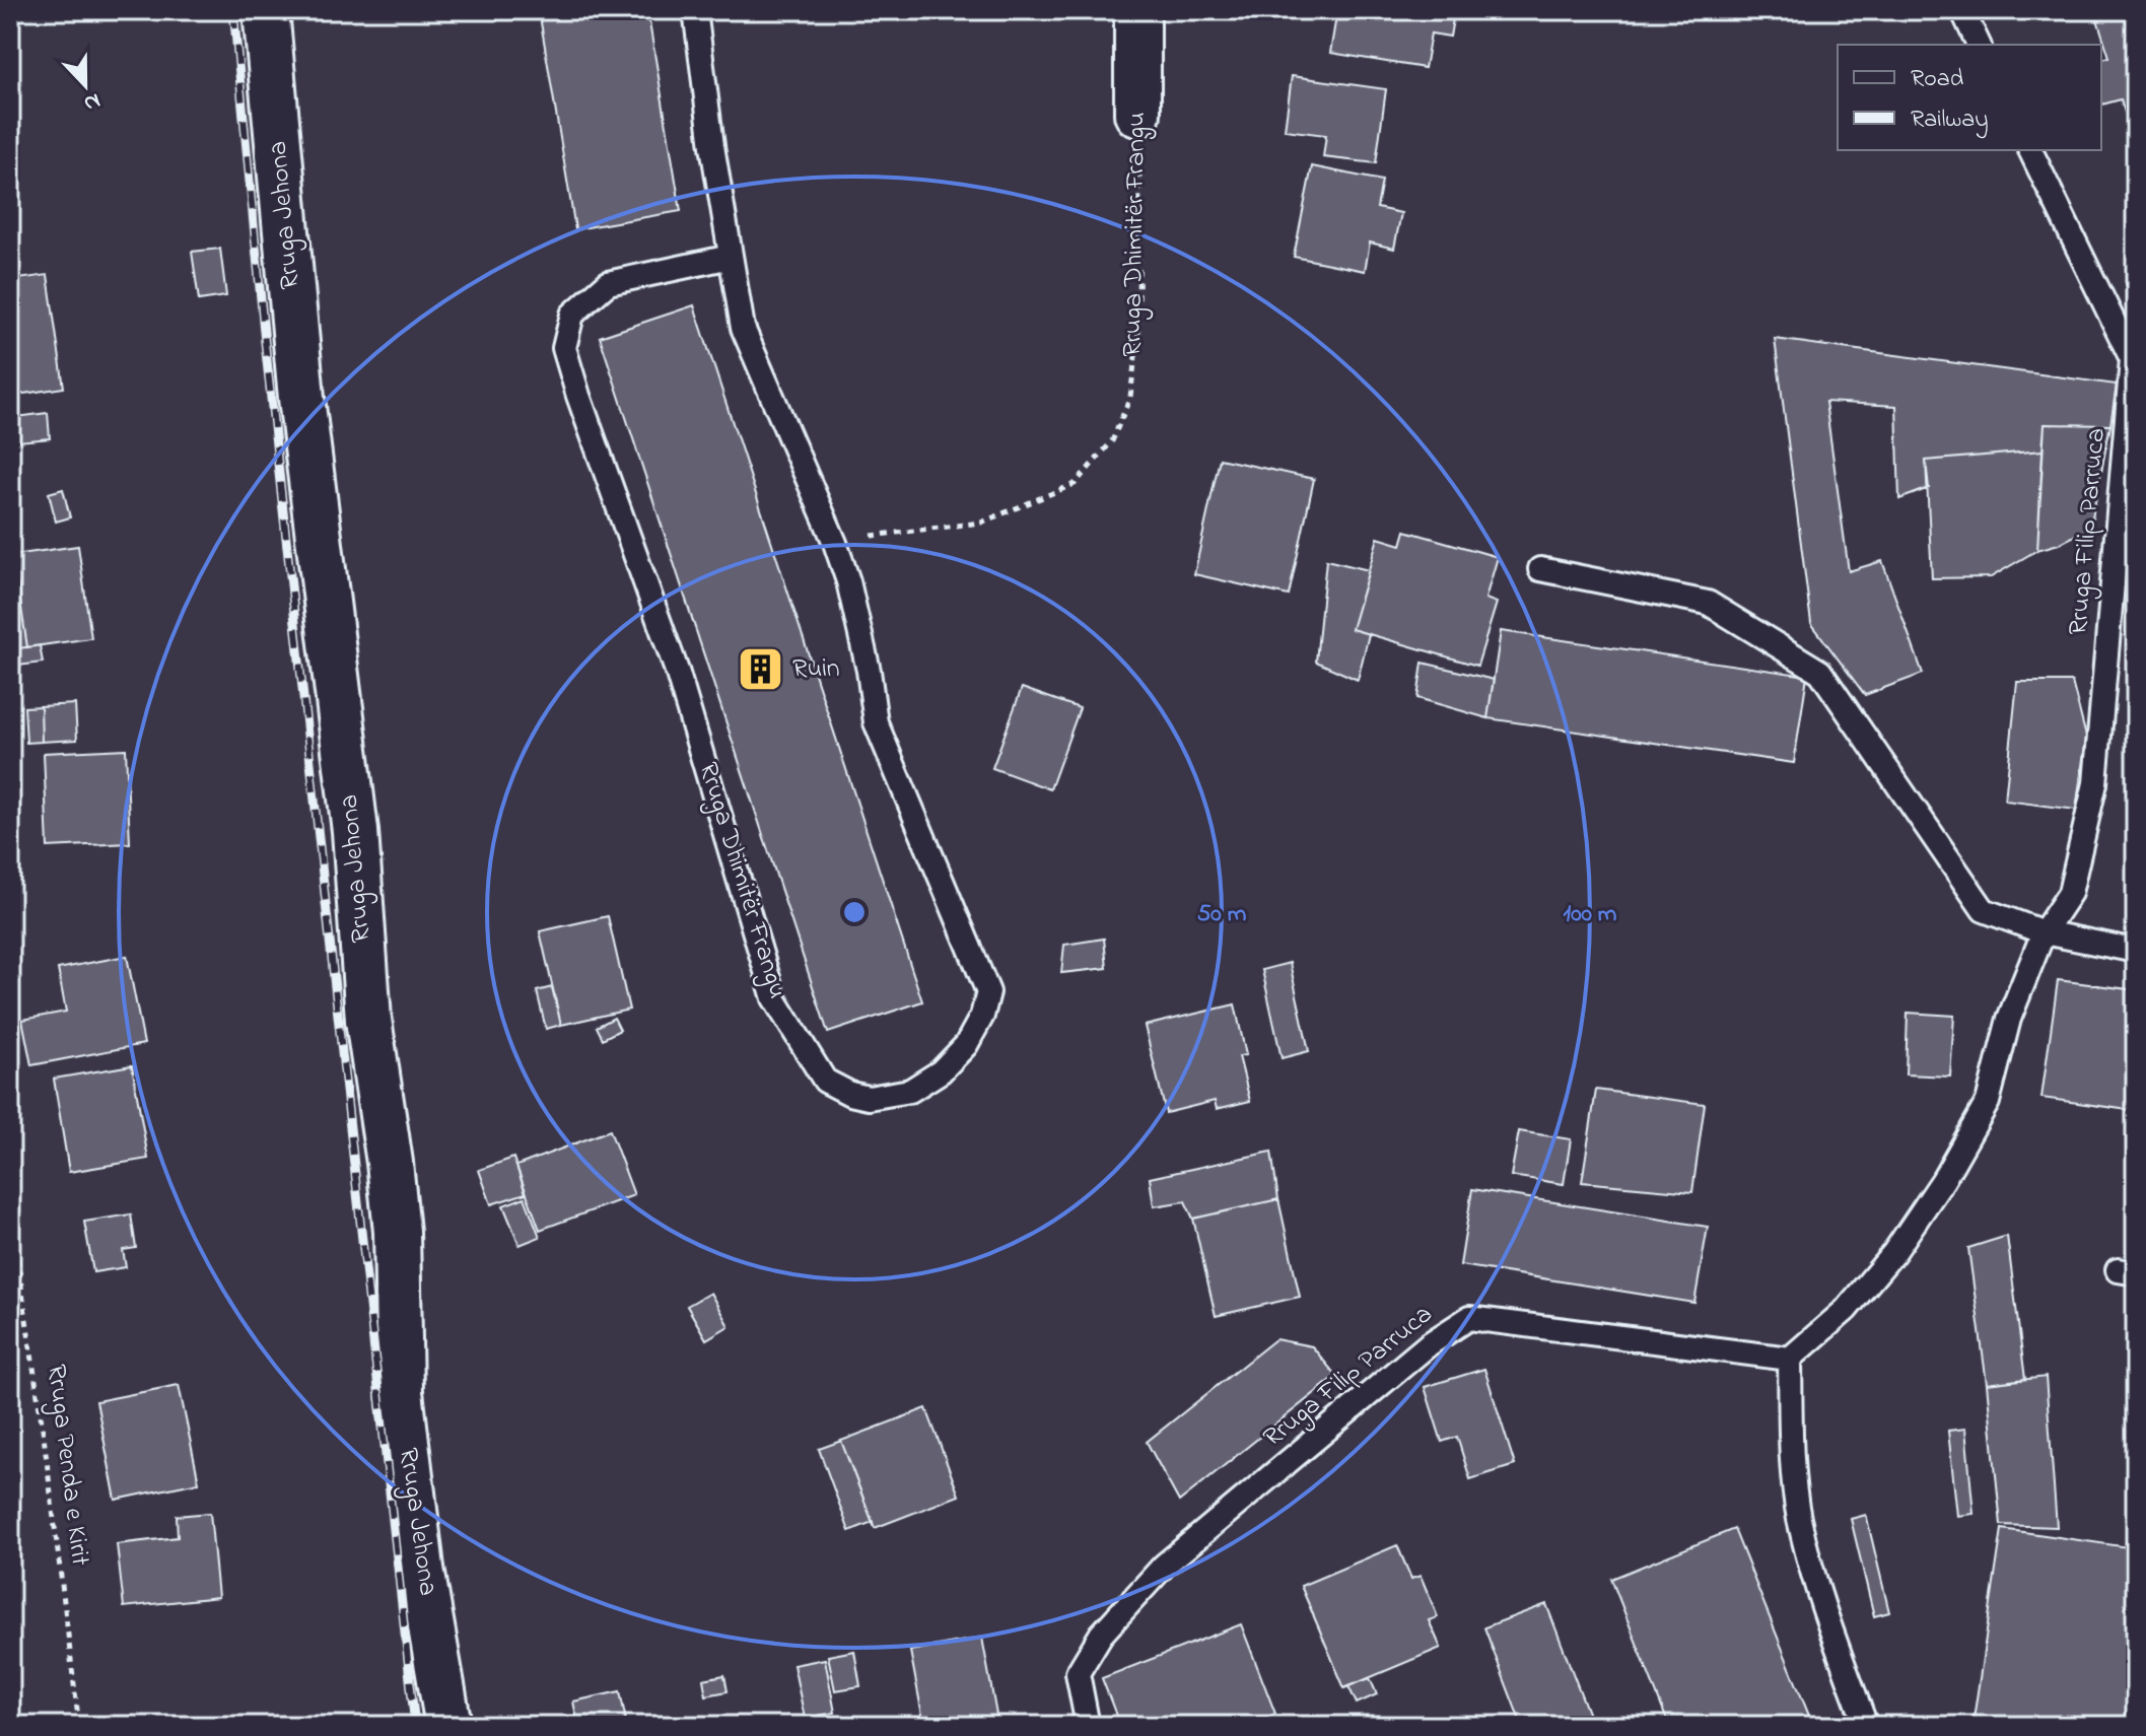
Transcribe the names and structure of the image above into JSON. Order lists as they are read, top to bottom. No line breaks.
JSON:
{"streets":{"street":["Rruga Jehona","Rruga Dhimitër Frangu"],"lane":["Rruga Filip Parruca"],"path":["Rruga Penda e Kirit"]},"places":{"building":["Ruin"]},"legend":["Road","Railway"],"north":"bottom","rings":["50 m","100 m"]}
